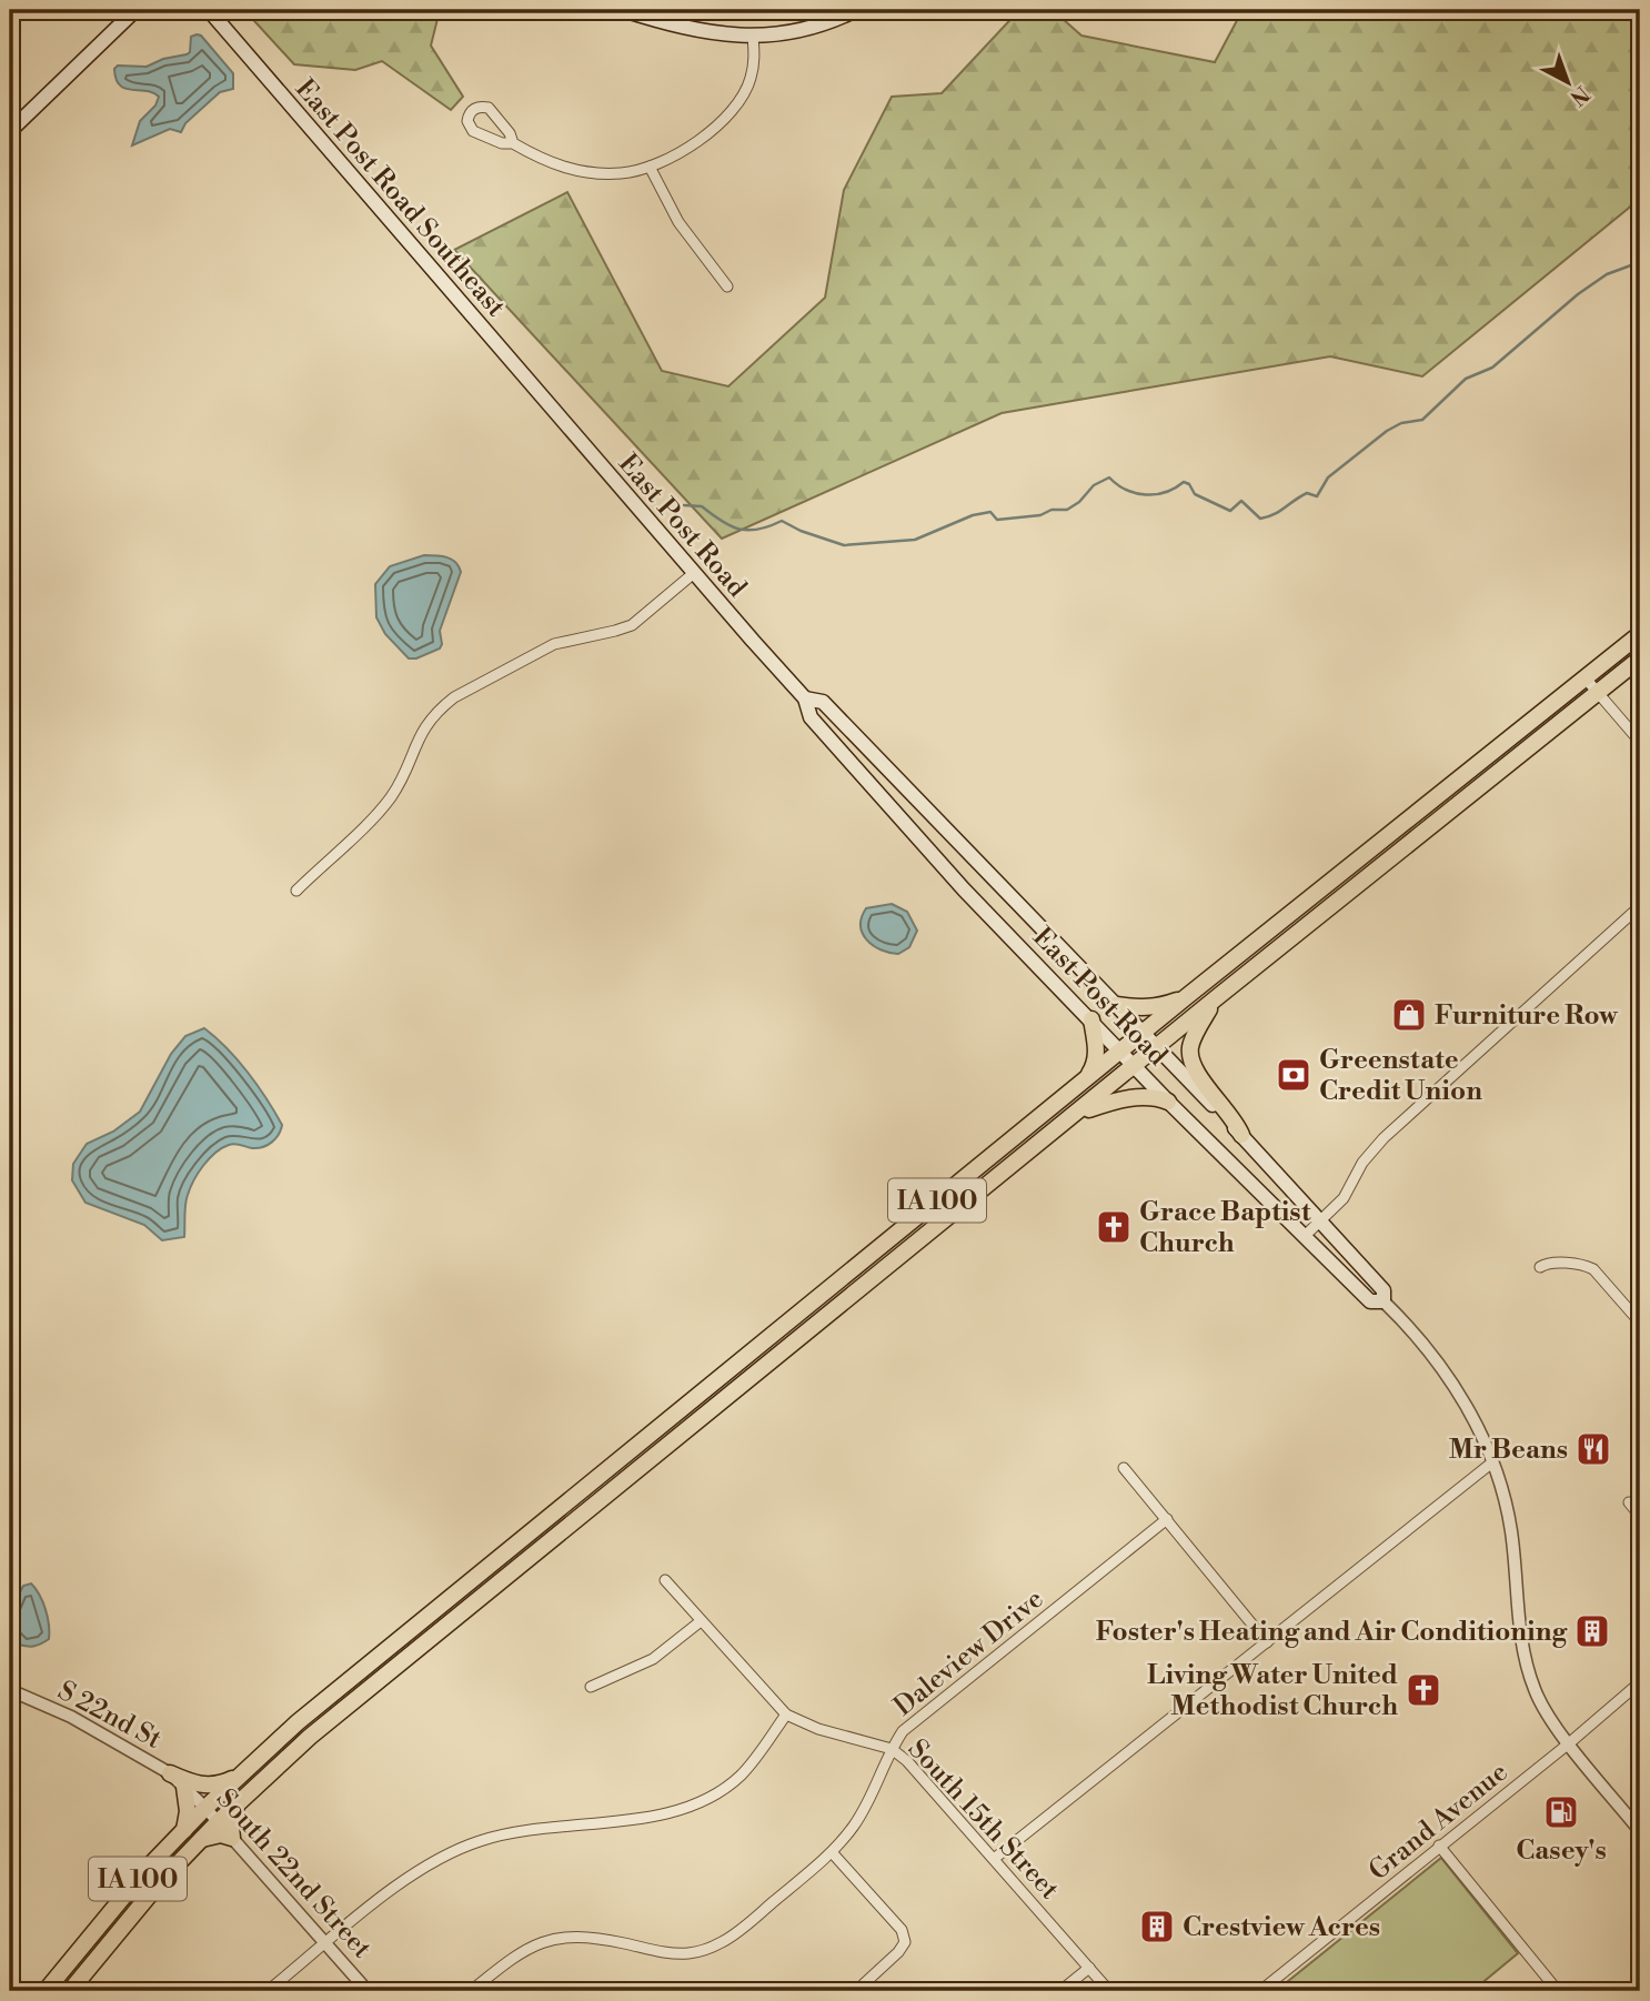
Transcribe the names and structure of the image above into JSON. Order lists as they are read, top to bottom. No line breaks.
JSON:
{"streets":{"highway":["IA 100"],"main road":["East Post Road Southeast","East Post Road"],"street":["Daleview Drive","S 22nd St","South 15th Street","Grand Avenue","South 22nd Street"]},"crossings":[["East Post Road Southeast","East Post Road"],["East Post Road","IA 100"],["East Post Road","Grand Avenue"],["IA 100","South 22nd Street"],["Daleview Drive","South 15th Street"],["S 22nd St","South 22nd Street"]],"places":{"shop":["Furniture Row"],"bank":["Greenstate Credit Union"],"church":["Grace Baptist Church","Living Water United Methodist Church"],"restaurant":["Mr Beans"],"building":["Foster's Heating and Air Conditioning","Crestview Acres"],"fuel station":["Casey's"]},"north":"bottom right"}
